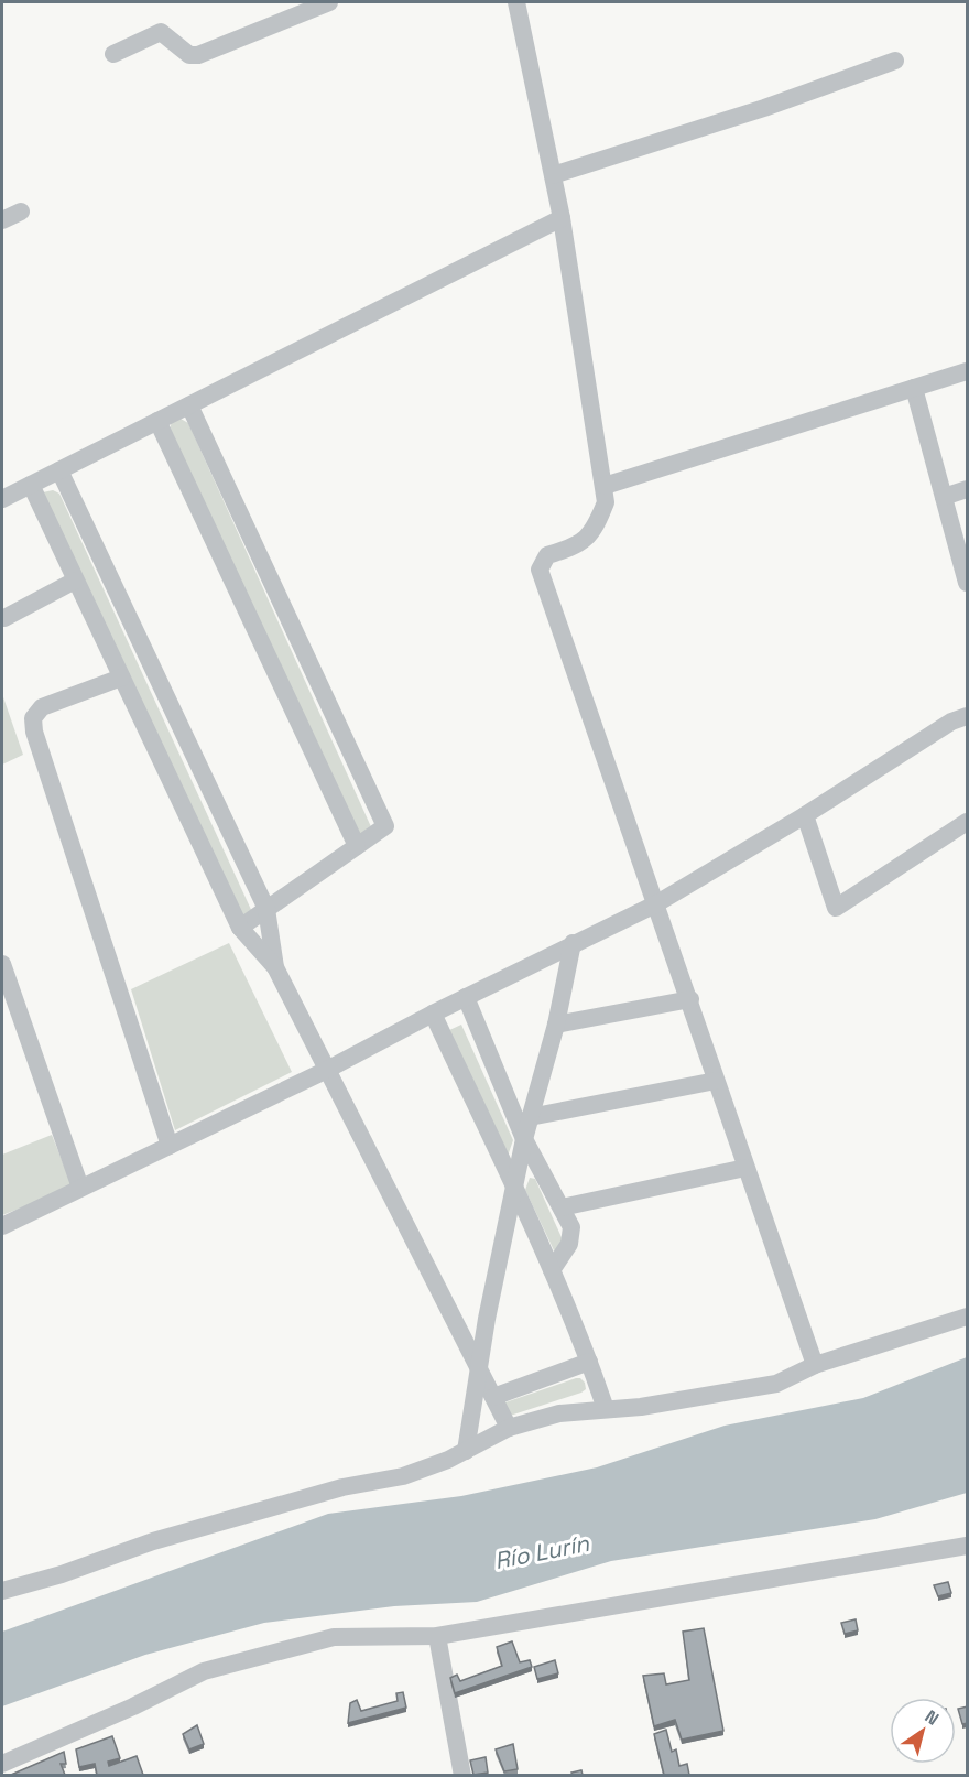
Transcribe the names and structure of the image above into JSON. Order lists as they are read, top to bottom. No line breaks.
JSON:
{"water":["Río Lurín"],"north":"top right"}
